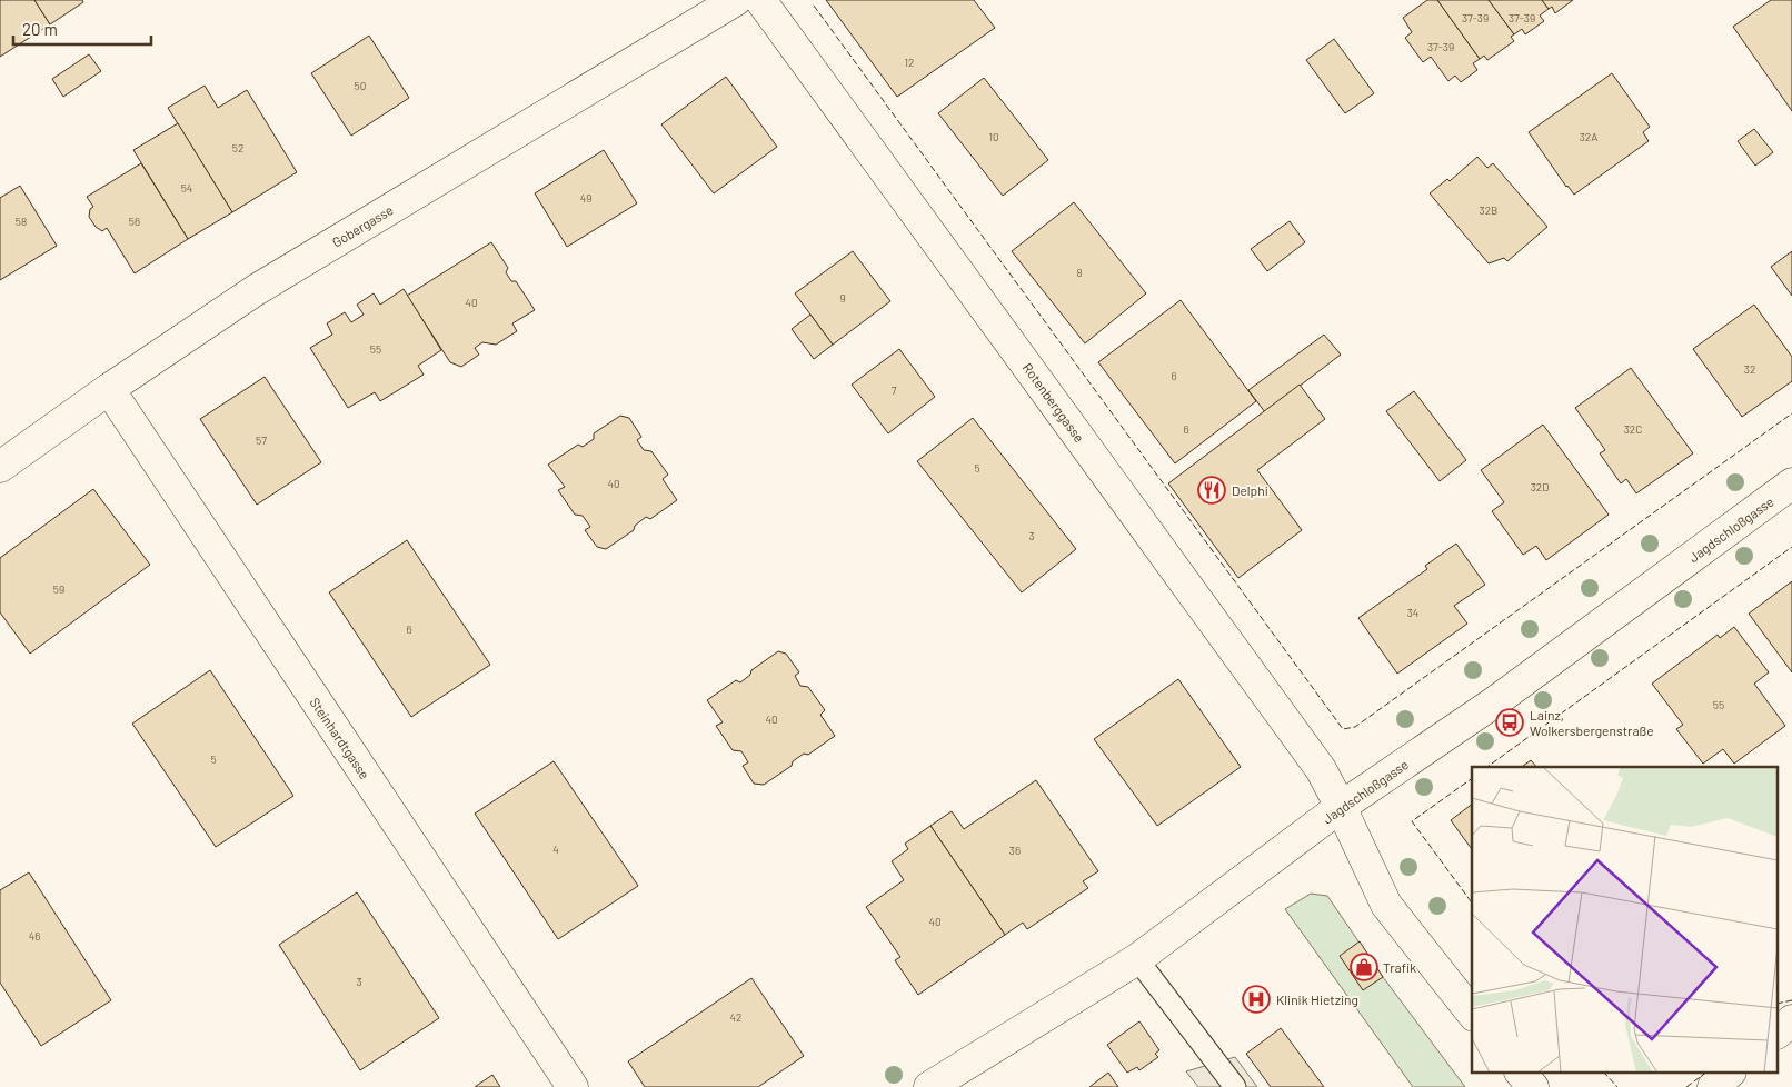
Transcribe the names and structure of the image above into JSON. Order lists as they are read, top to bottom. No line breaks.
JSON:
{"streets":{"street":["Gobergasse","Rotenberggasse","Jagdschloßgasse","Steinhardtgasse"]},"crossings":[["Gobergasse","Steinhardtgasse"],["Rotenberggasse","Jagdschloßgasse"]],"places":{"restaurant":["Delphi"],"bus stop":["Lainz, Wolkersbergenstraße"],"shop":["Trafik"],"hospital":["Klinik Hietzing"]},"house_numbers":["37-39","37-39","37-39","12","50","10","32A","52","54","49","32B","58","56","8","9","40","55","32","6","7","6","32C","57","5","40","32D","3","59","34","6","55","40","5","4","36","40","46","3","42"],"scale_bar":"20 m"}
